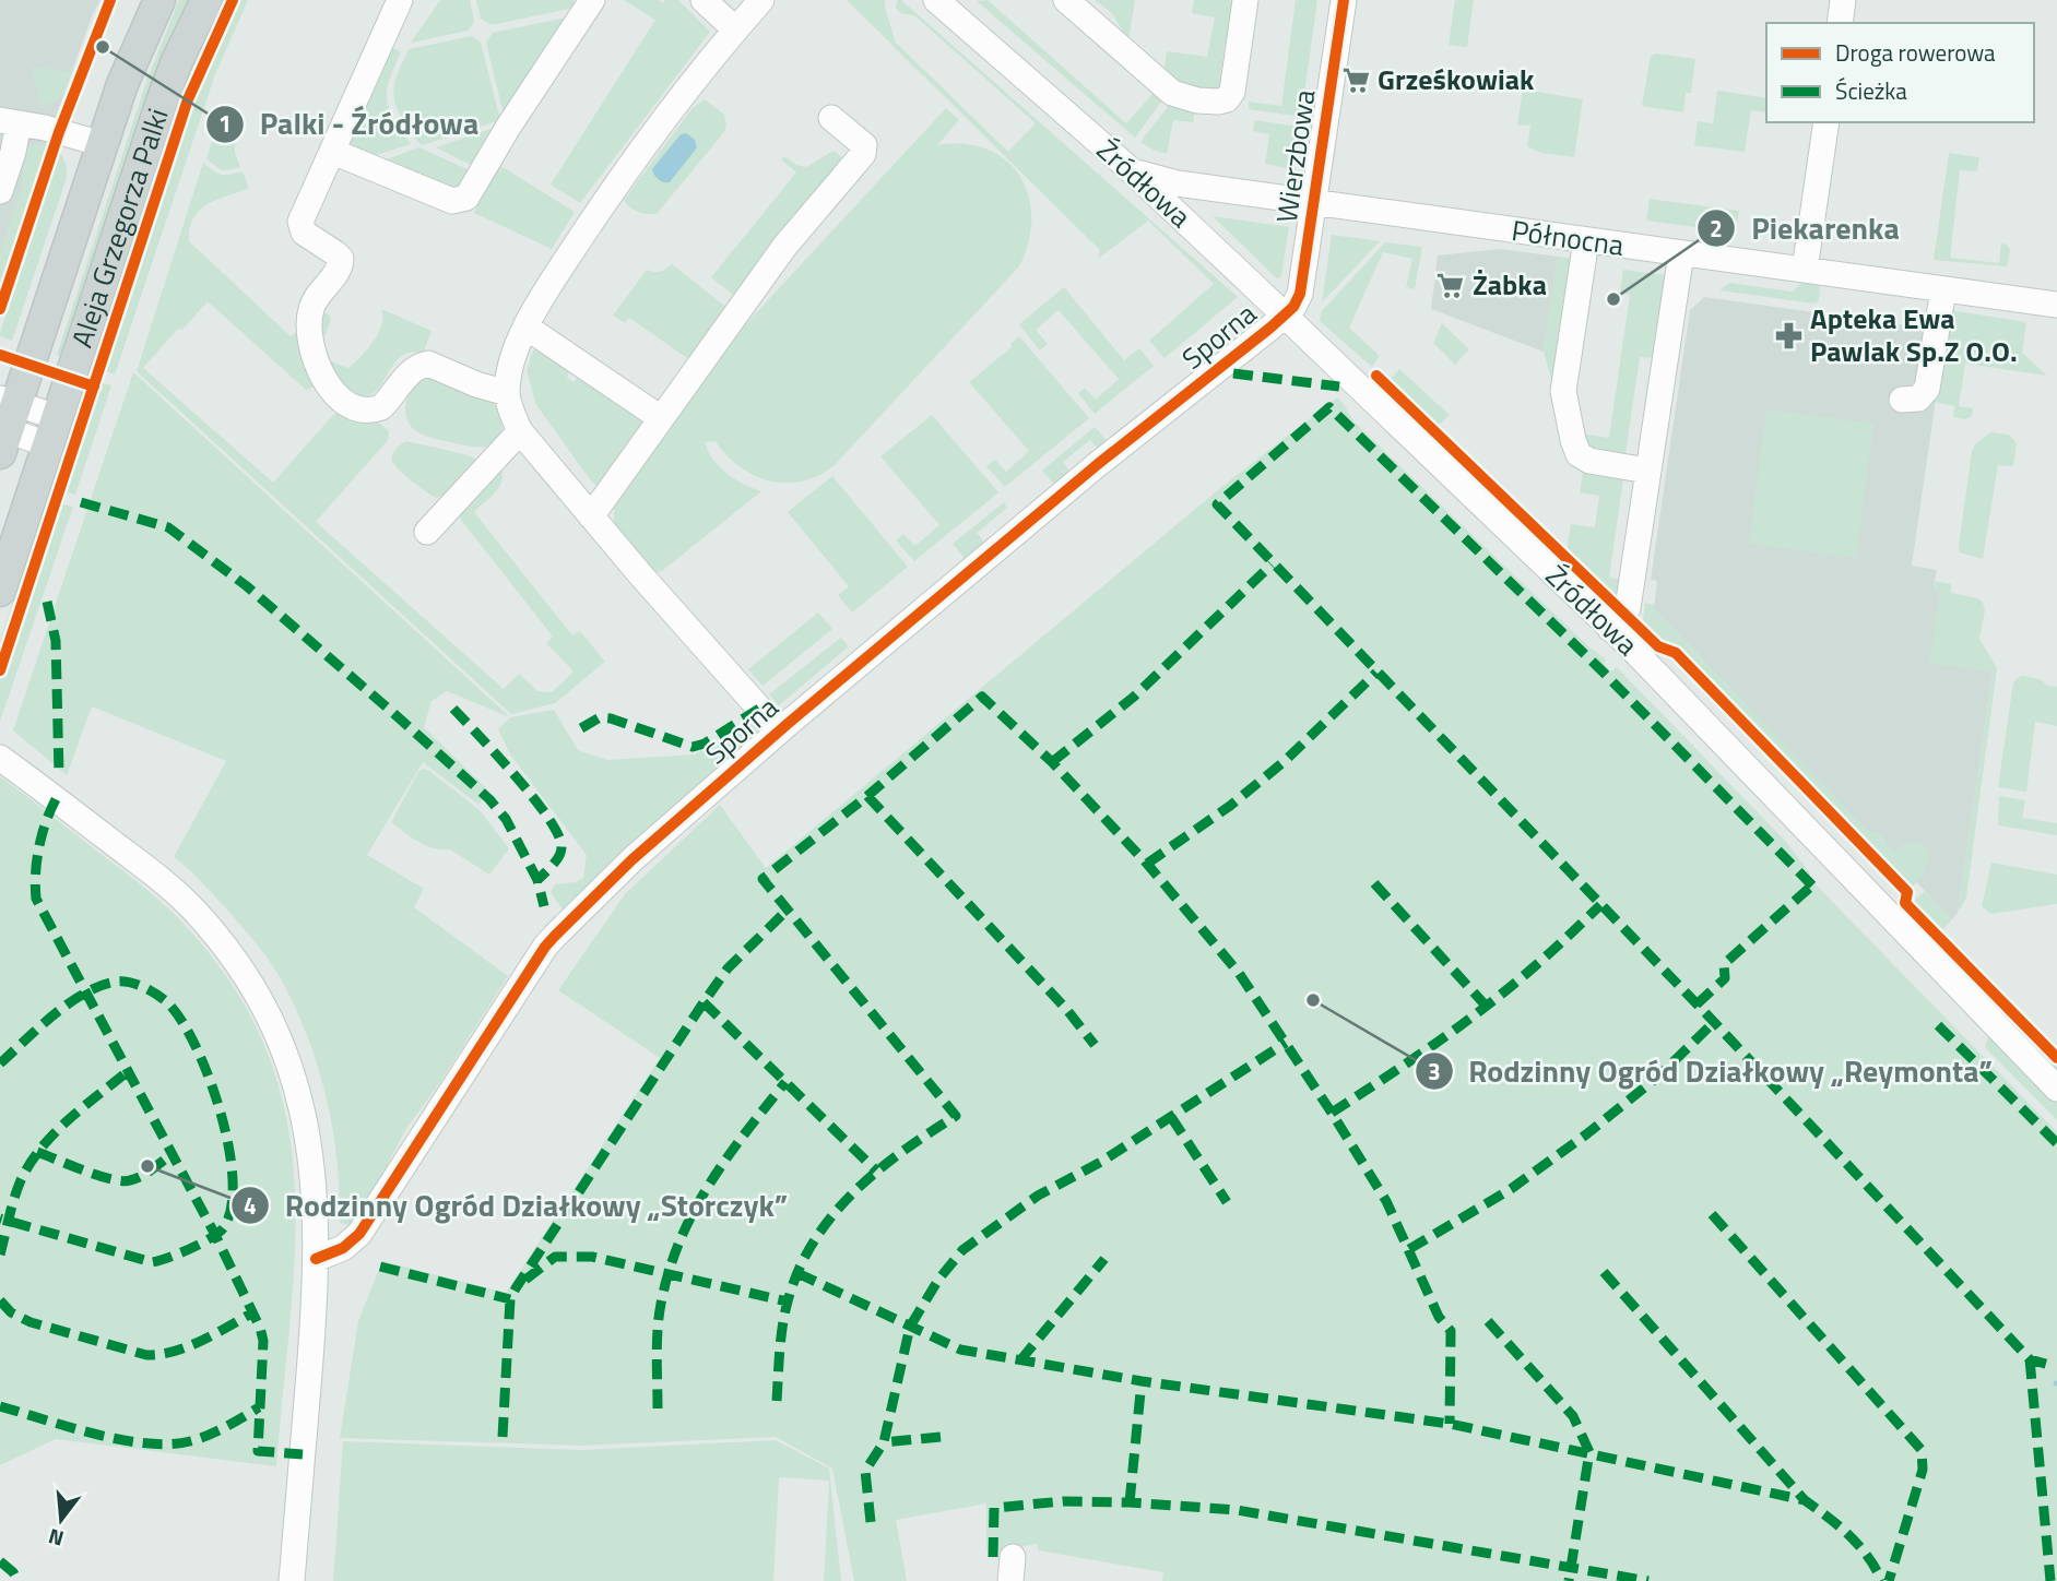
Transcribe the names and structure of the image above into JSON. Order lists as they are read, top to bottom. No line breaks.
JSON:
{"streets":{"main road":["Aleja Grzegorza Palki"],"street":["Wierzbowa","Źródłowa","Północna","Sporna"]},"crossings":[["Wierzbowa","Źródłowa"],["Wierzbowa","Północna"],["Wierzbowa","Sporna"],["Źródłowa","Północna"],["Źródłowa","Sporna"]],"places":{"other":["Palki - Źródłowa","Piekarenka","Rodzinny Ogród Działkowy „Reymonta”","Rodzinny Ogród Działkowy „Storczyk”"],"supermarket":["Grześkowiak","Żabka"],"pharmacy":["Apteka Ewa Pawlak Sp.Z O.O."]},"legend":["Droga rowerowa","Ścieżka"],"north":"bottom"}
